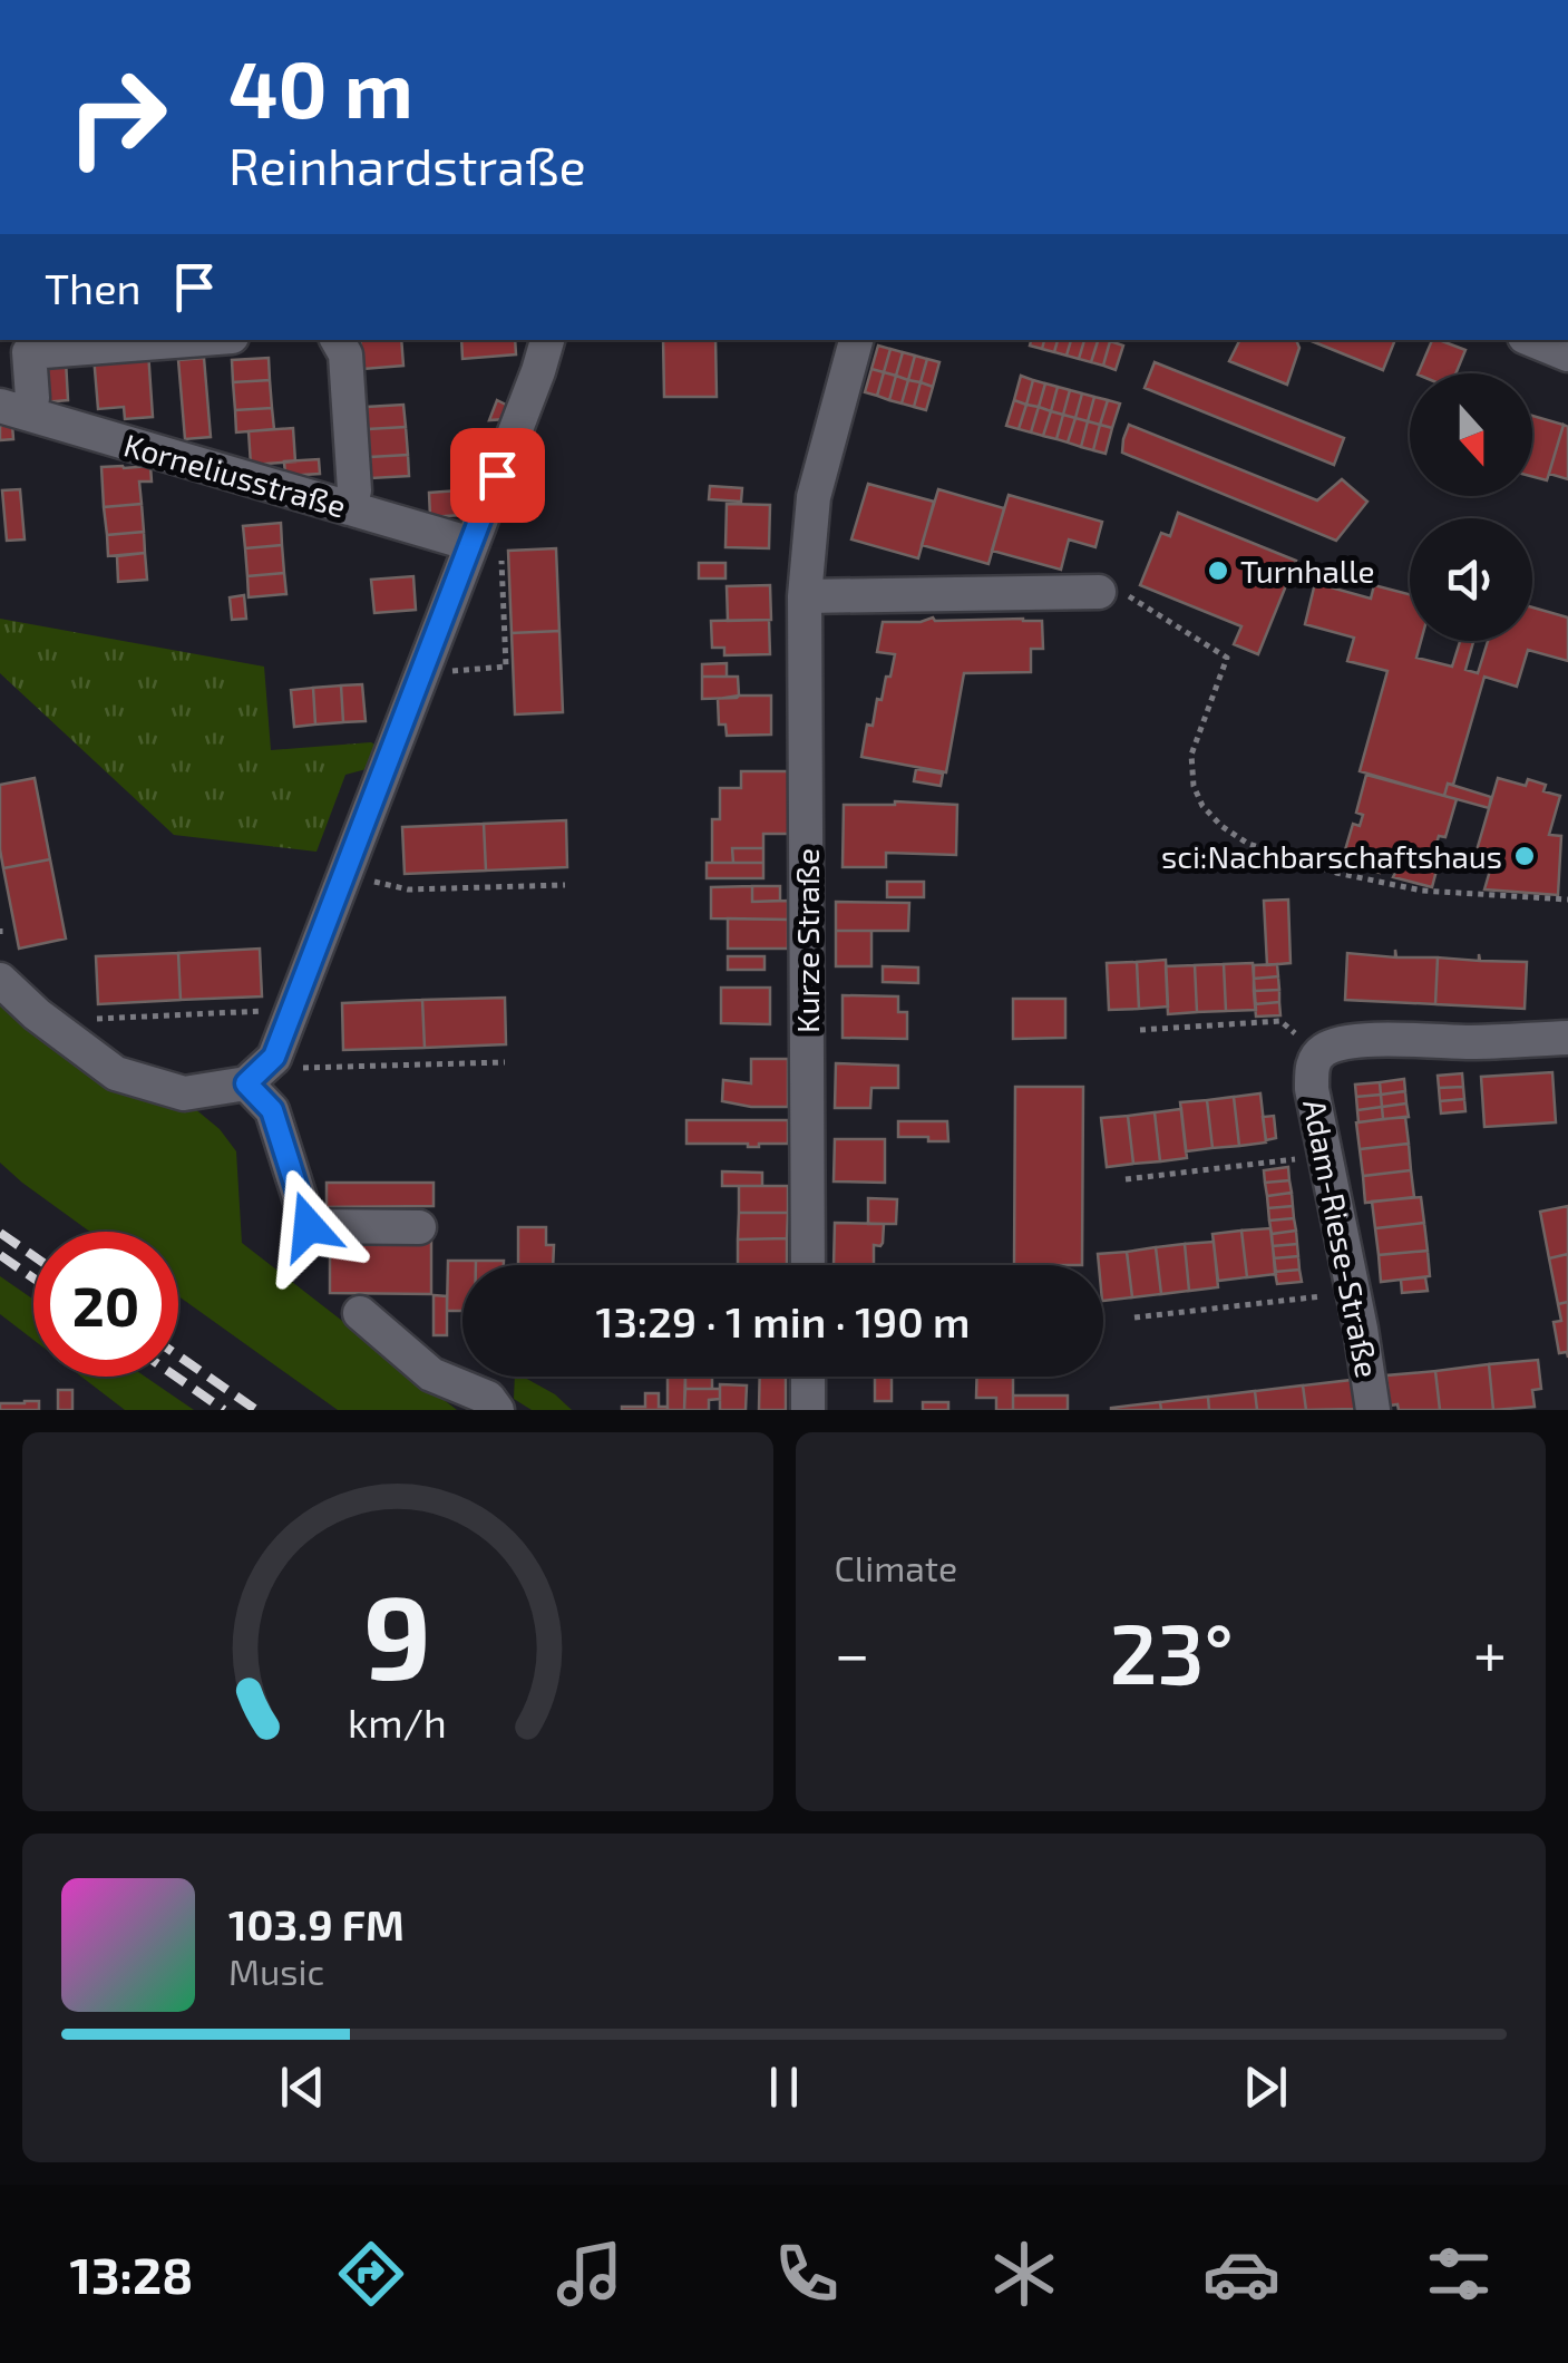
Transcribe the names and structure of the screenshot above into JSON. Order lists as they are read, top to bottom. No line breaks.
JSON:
{"streets":{"street":["Korneliusstraße","Kurze Straße","Adam-Riese-Straße"]},"places":["Turnhalle","sci:Nachbarschaftshaus"],"north":"bottom","page":{"turn":["40 m","Reinhardstraße"],"then":"Then","limit":"20","trip":"13:29 · 1 min · 190 m","tile":"Climate","heat":["−","23°","+"],"song":["103.9 FM","Music"],"tabs":"13:28","gauge":["9","km/h"]}}
